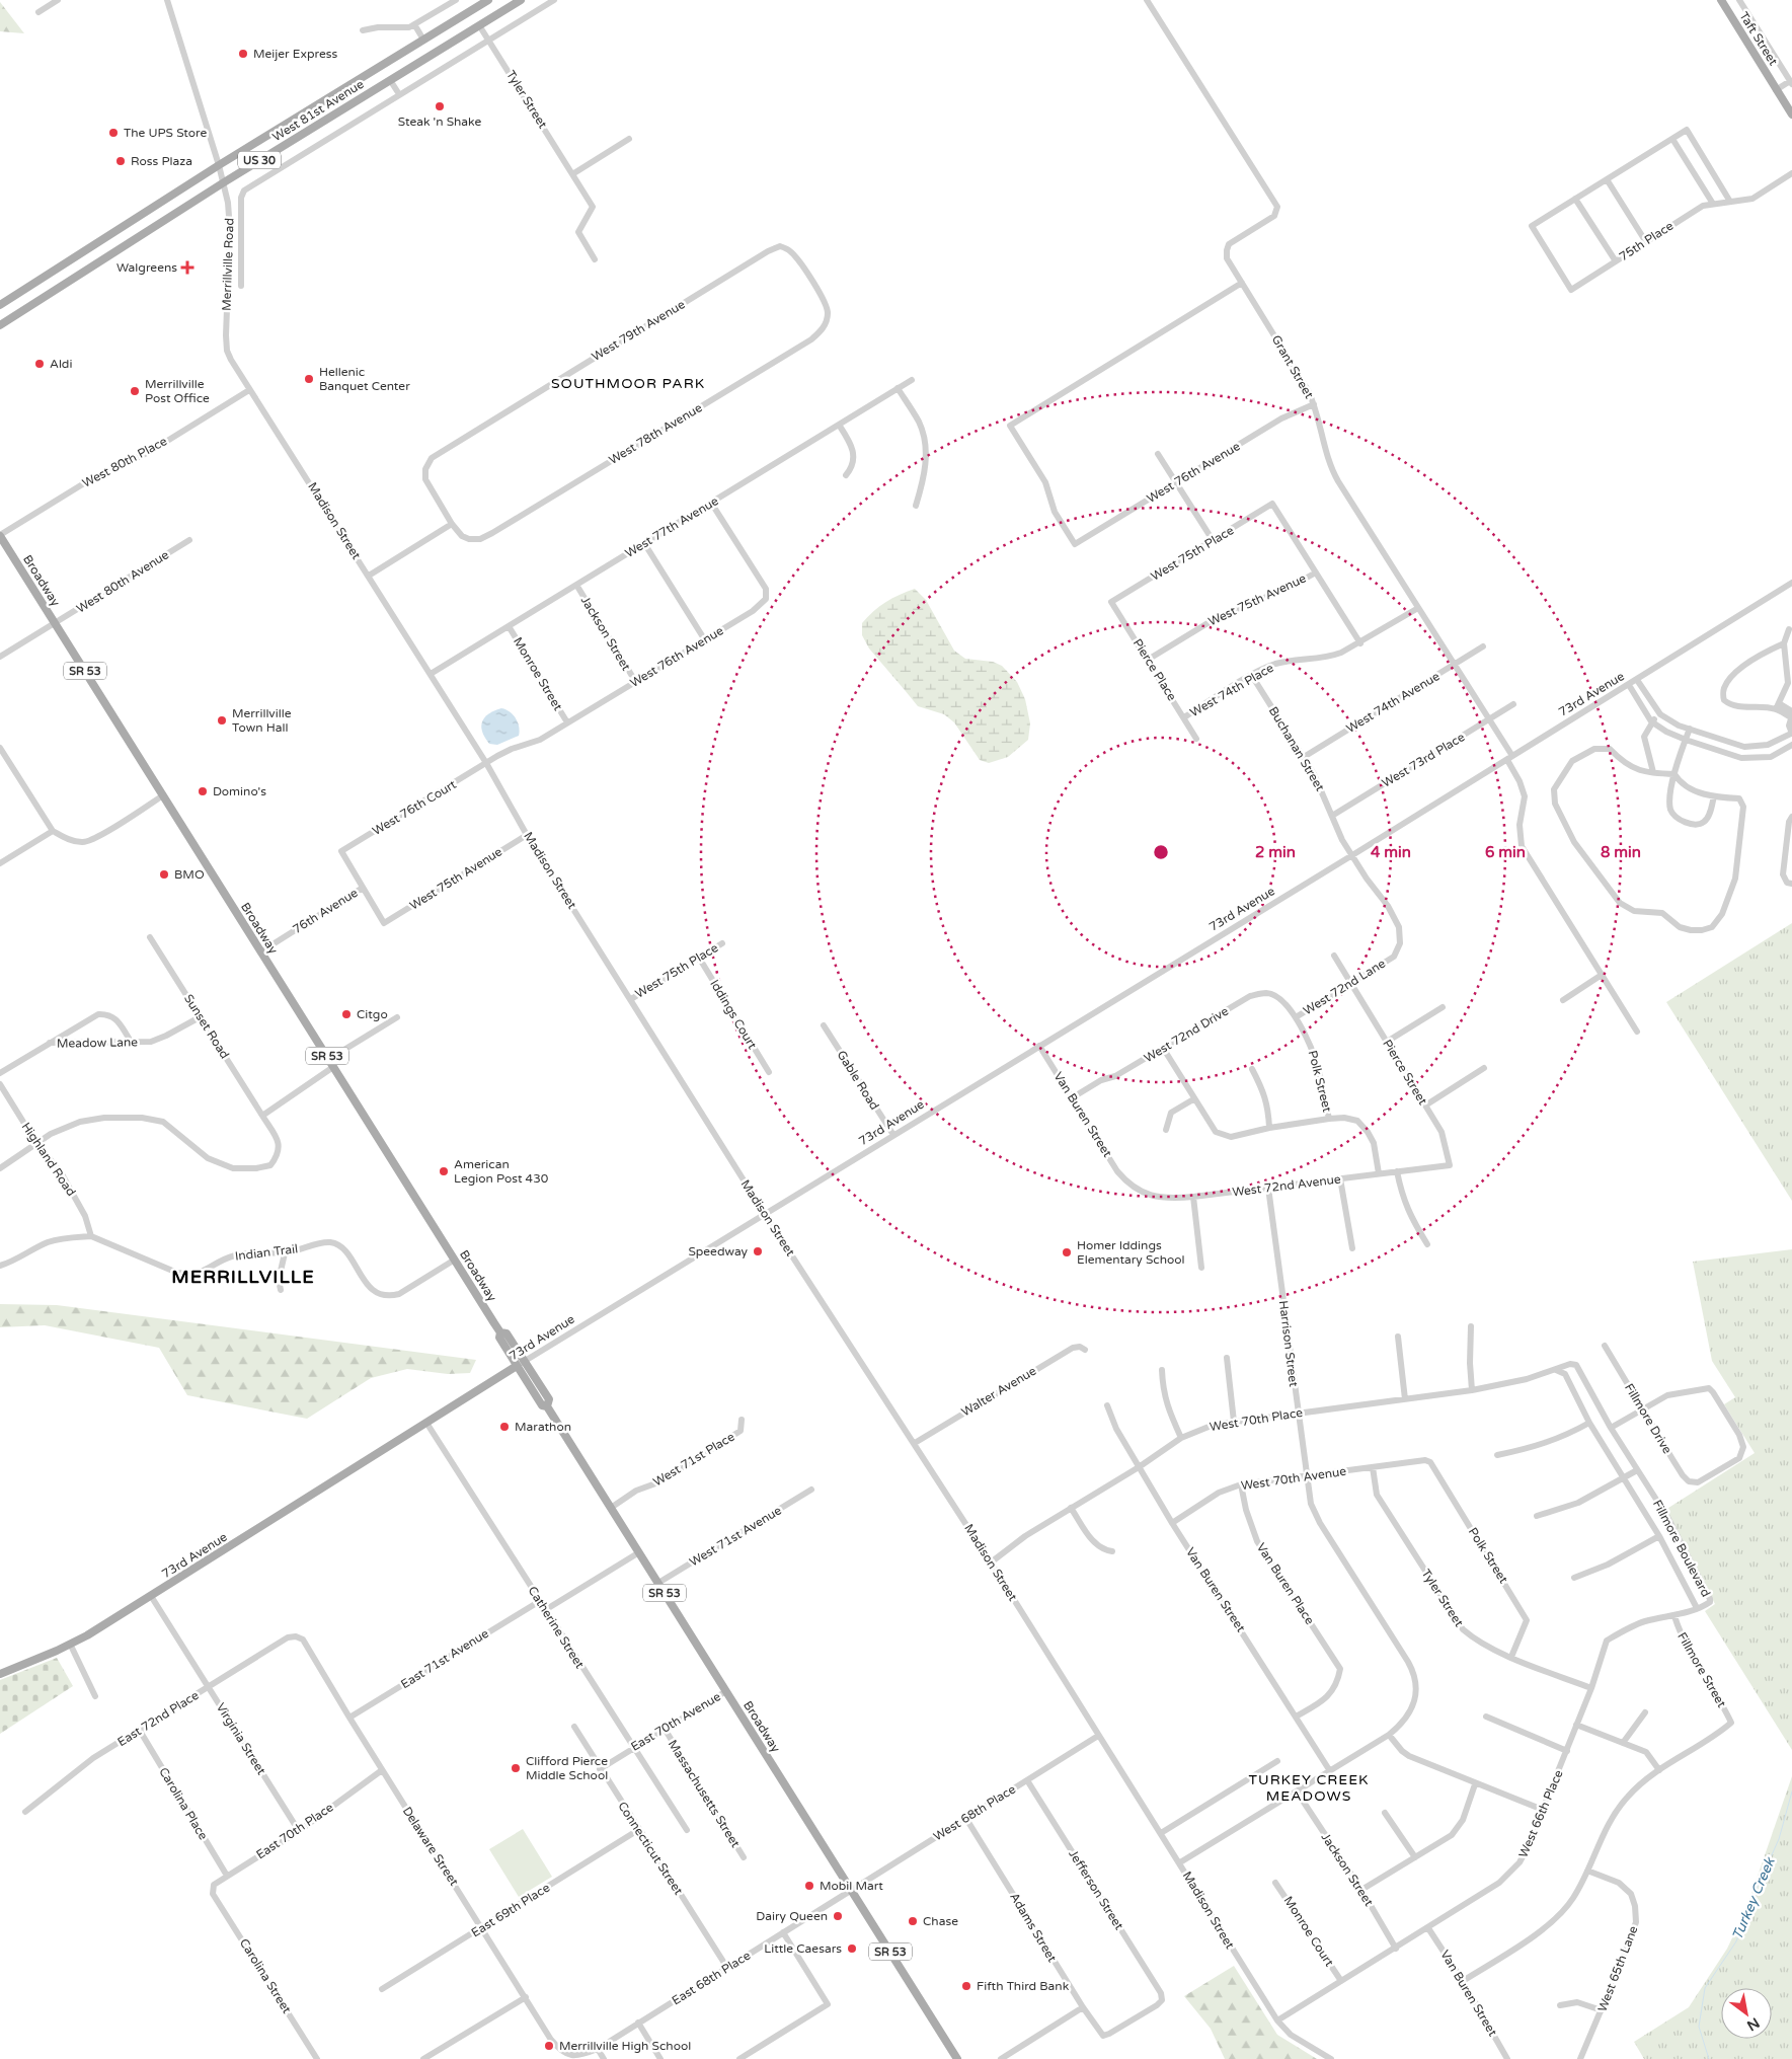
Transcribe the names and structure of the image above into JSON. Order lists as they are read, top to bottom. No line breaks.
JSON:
{"streets":{"main road":["Taft Street","West 81st Avenue","US 30","Broadway","SR 53","73rd Avenue"],"street":["Tyler Street","75th Place","Merrillville Road","West 79th Avenue","Grant Street","West 78th Avenue","West 80th Place","West 76th Avenue","Madison Street","West 77th Avenue","West 75th Place","West 80th Avenue","West 75th Avenue","Jackson Street","Pierce Place","Monroe Street","West 74th Place","West 74th Avenue","Buchanan Street","West 73rd Place","West 76th Court","76th Avenue","West 72nd Lane","Iddings Court","Sunset Road","West 72nd Drive","Meadow Lane","Pierce Street","Gable Road","Polk Street","Van Buren Street","Highland Road","West 72nd Avenue","Indian Trail","Harrison Street","Walter Avenue","Fillmore Drive","West 70th Place","West 71st Place","West 70th Avenue","West 71st Avenue","Fillmore Boulevard","Van Buren Place","Catherine Street","East 71st Avenue","Fillmore Street","East 72nd Place","East 70th Avenue","Virginia Street","Massachusetts Street","Carolina Place","West 68th Place","West 66th Place","East 70th Place","Delaware Street","Connecticut Street","Jefferson Street","East 69th Place","Adams Street","Monroe Court","West 65th Lane","Carolina Street","East 68th Place"]},"crossings":[["Tyler Street","West 81st Avenue"],["Tyler Street","Polk Street"],["Tyler Street","West 70th Avenue"],["Tyler Street","West 66th Place"],["West 81st Avenue","Merrillville Road"],["Merrillville Road","Madison Street"],["West 79th Avenue","West 78th Avenue"],["Grant Street","West 76th Avenue"],["Grant Street","West 74th Place"],["Grant Street","73rd Avenue"],["Grant Street","West 74th Avenue"],["Grant Street","West 73rd Place"],["West 80th Place","Madison Street"],["West 80th Place","Broadway"],["West 76th Avenue","Madison Street"],["West 76th Avenue","West 77th Avenue"],["West 76th Avenue","Jackson Street"],["West 76th Avenue","Monroe Street"],["West 76th Avenue","West 76th Court"],["Madison Street","West 77th Avenue"],["Madison Street","West 75th Place"],["Madison Street","West 75th Avenue"],["Madison Street","73rd Avenue"],["Madison Street","West 76th Court"],["Madison Street","Walter Avenue"],["Madison Street","West 70th Place"],["Madison Street","West 68th Place"],["Madison Street","West 66th Place"],["West 77th Avenue","Jackson Street"],["West 77th Avenue","Monroe Street"],["West 75th Place","West 75th Avenue"],["West 75th Place","Pierce Place"],["West 75th Place","Iddings Court"],["Broadway","West 80th Avenue"],["Broadway","73rd Avenue"],["Broadway","76th Avenue"],["Broadway","Indian Trail"],["Broadway","West 71st Place"],["Broadway","West 71st Avenue"],["Broadway","East 70th Avenue"],["Broadway","West 68th Place"],["Broadway","East 68th Place"],["West 75th Avenue","Pierce Place"],["West 75th Avenue","West 76th Court"],["West 75th Avenue","76th Avenue"],["Jackson Street","West 66th Place"],["Pierce Place","West 74th Place"],["West 74th Place","Buchanan Street"],["73rd Avenue","Buchanan Street"],["73rd Avenue","Gable Road"],["73rd Avenue","Van Buren Street"],["73rd Avenue","Catherine Street"],["73rd Avenue","Virginia Street"],["West 74th Avenue","Buchanan Street"],["Buchanan Street","West 73rd Place"],["Buchanan Street","West 72nd Lane"],["West 76th Court","76th Avenue"],["West 72nd Lane","West 72nd Drive"],["West 72nd Lane","Pierce Street"],["West 72nd Lane","Polk Street"],["Sunset Road","Meadow Lane"],["Sunset Road","Highland Road"],["West 72nd Drive","Polk Street"],["West 72nd Drive","Van Buren Street"],["Pierce Street","West 72nd Avenue"],["Polk Street","West 70th Avenue"],["Van Buren Street","West 72nd Avenue"],["Van Buren Street","West 70th Place"],["Van Buren Street","West 70th Avenue"],["Van Buren Street","Van Buren Place"],["Van Buren Street","West 66th Place"],["Highland Road","Indian Trail"],["West 72nd Avenue","Harrison Street"],["Harrison Street","West 70th Place"],["Harrison Street","West 70th Avenue"],["West 70th Place","Fillmore Boulevard"],["West 70th Avenue","Van Buren Place"],["Fillmore Boulevard","West 66th Place"],["Catherine Street","East 71st Avenue"],["Catherine Street","East 70th Avenue"],["East 71st Avenue","Delaware Street"],["Fillmore Street","West 66th Place"],["East 72nd Place","Virginia Street"],["East 72nd Place","Carolina Place"],["East 72nd Place","Delaware Street"],["East 70th Avenue","Massachusetts Street"],["East 70th Avenue","Connecticut Street"],["Virginia Street","East 70th Place"],["Carolina Place","East 70th Place"],["West 68th Place","Jefferson Street"],["West 68th Place","Adams Street"],["West 68th Place","East 68th Place"],["West 66th Place","Monroe Court"],["East 70th Place","Delaware Street"],["East 70th Place","Carolina Street"],["Delaware Street","East 69th Place"],["Delaware Street","East 68th Place"],["Connecticut Street","East 69th Place"],["Connecticut Street","East 68th Place"],["Jefferson Street","Adams Street"]],"districts":["SOUTHMOOR PARK","MERRILLVILLE","TURKEY CREEK MEADOWS"],"water":["Turkey Creek"],"places":{"other":["Meijer Express","Steak 'n Shake","The UPS Store","Ross Plaza","Aldi","Hellenic Banquet Center","Merrillville Post Office","Merrillville Town Hall","Domino's","BMO","Citgo","American Legion Post 430","Speedway","Homer Iddings Elementary School","Marathon","Clifford Pierce Middle School","Mobil Mart","Dairy Queen","Chase","Little Caesars","Fifth Third Bank","Merrillville High School"],"health":["Walgreens"]},"north":"bottom right","rings":["2 min","4 min","6 min","8 min"]}
